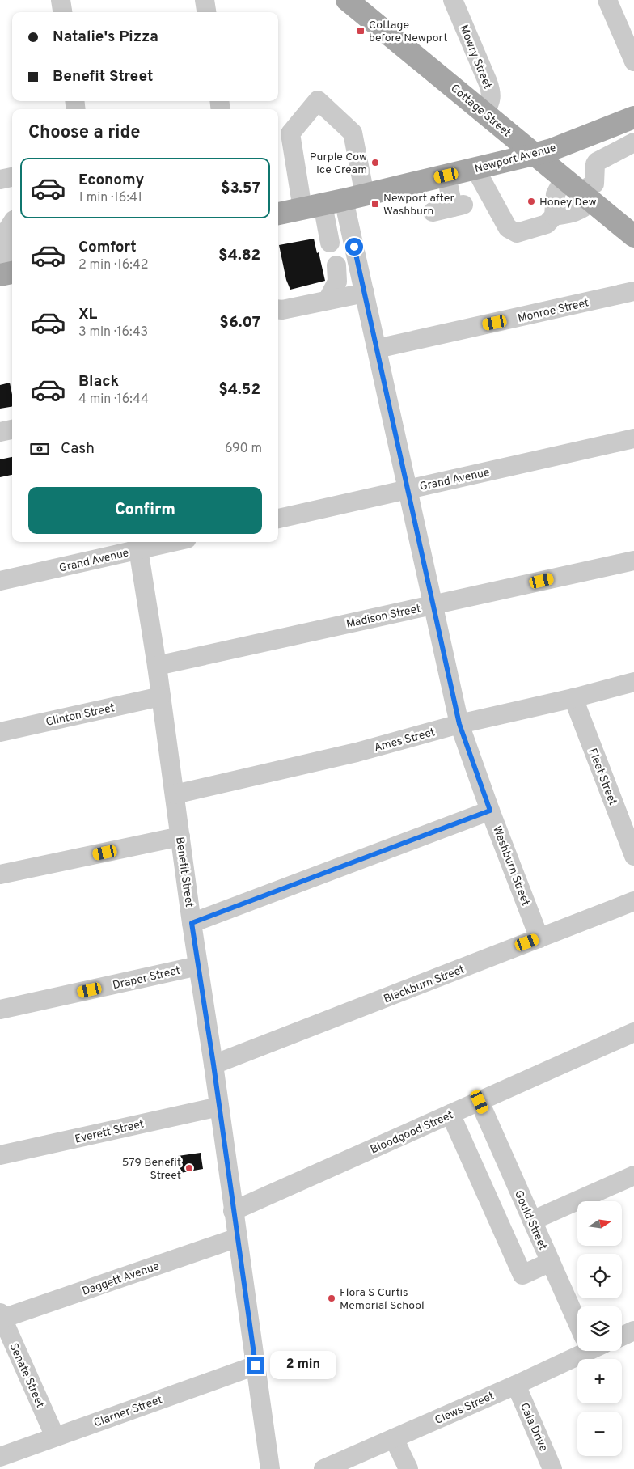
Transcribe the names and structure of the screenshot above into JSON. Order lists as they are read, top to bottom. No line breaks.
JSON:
{"streets":{"main road":["Cottage Street","Newport Avenue"],"street":["Mowry Street","Monroe Street","Grand Avenue","Madison Street","Clinton Street","Ames Street","Fleet Street","Washburn Street","Benefit Street","Draper Street","Blackburn Street","Everett Street","Bloodgood Street","Gould Street","Daggett Avenue","Senate Street","Clews Street","Clarner Street","Cala Drive"]},"crossings":[["Mowry Street","Cottage Street"],["Cottage Street","Newport Avenue"],["Newport Avenue","Washburn Street"],["Monroe Street","Washburn Street"],["Grand Avenue","Washburn Street"],["Grand Avenue","Benefit Street"],["Madison Street","Washburn Street"],["Madison Street","Benefit Street"],["Clinton Street","Benefit Street"],["Ames Street","Fleet Street"],["Ames Street","Washburn Street"],["Ames Street","Benefit Street"],["Washburn Street","Blackburn Street"],["Benefit Street","Draper Street"],["Benefit Street","Blackburn Street"],["Benefit Street","Everett Street"],["Benefit Street","Bloodgood Street"],["Benefit Street","Daggett Avenue"],["Benefit Street","Clarner Street"],["Bloodgood Street","Gould Street"],["Daggett Avenue","Senate Street"],["Senate Street","Clarner Street"],["Clews Street","Cala Drive"]],"places":{"transit":["Cottage before Newport","Newport after Washburn"],"other":["Purple Cow Ice Cream","Honey Dew","579 Benefit Street","Flora S Curtis Memorial School"]},"north":"right","page":{"banner":["Natalie's Pizza","Benefit Street"],"heading":"Choose a ride","list":[{"name":"Economy","note":"1 min · 16:41","value":"$3.57"},{"name":"Comfort","note":"2 min · 16:42","value":"$4.82"},{"name":"XL","note":"3 min · 16:43","value":"$6.07"},{"name":"Black","note":"4 min · 16:44","value":"$4.52"}],"pay":["Cash","690 m"],"buttons":"Confirm","map_buttons":["+","−"],"bubble":"2 min"}}
